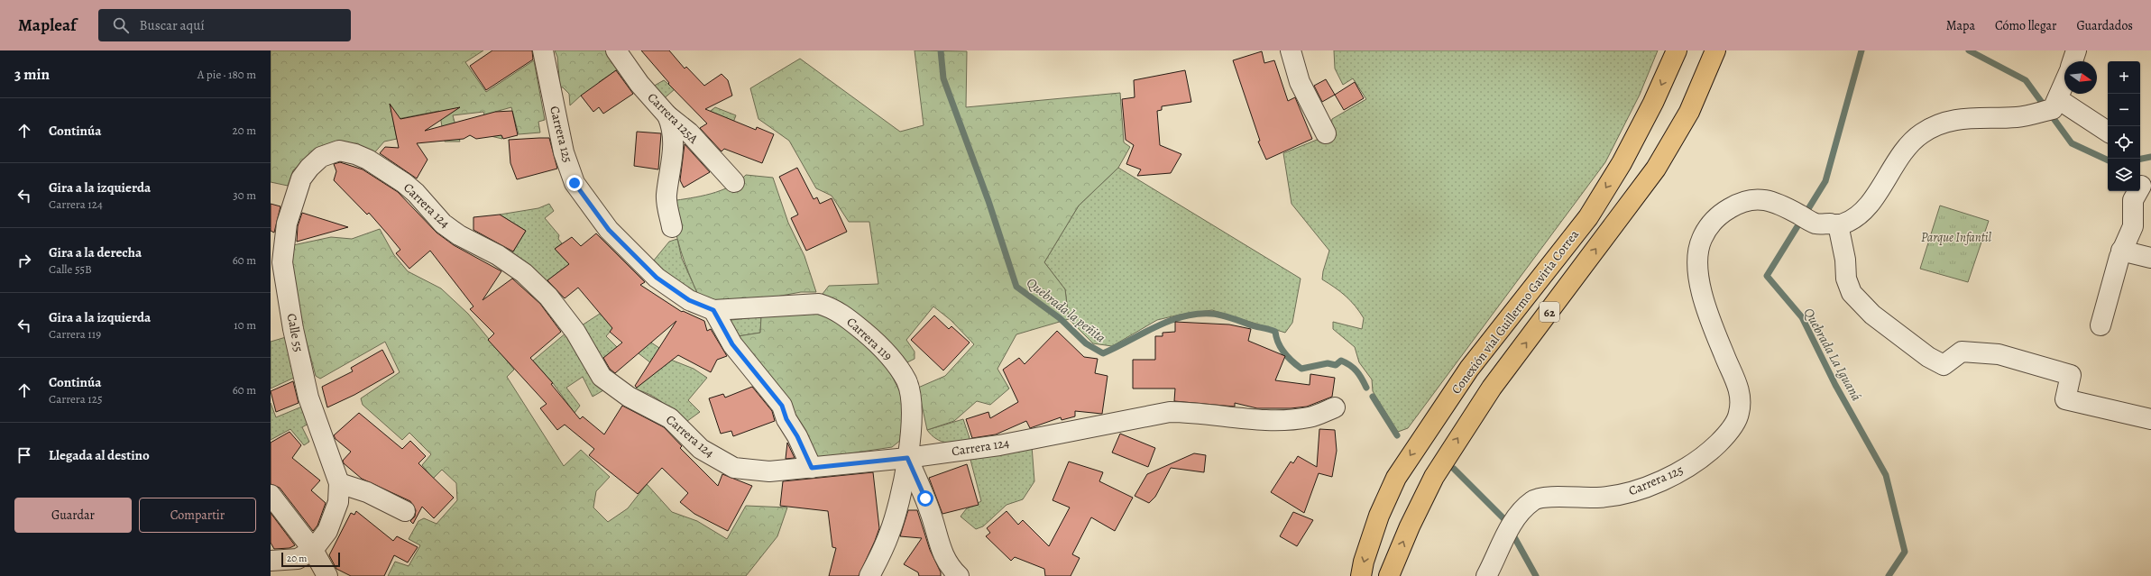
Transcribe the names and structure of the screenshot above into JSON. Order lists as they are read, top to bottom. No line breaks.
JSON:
{"streets":{"highway":["Conexión vial Guillermo Gaviria Correa","62"],"street":["Carrera 125A","Carrera 125","Carrera 124","Calle 55","Carrera 119"]},"crossings":[["Carrera 125","Carrera 119"],["Carrera 124","Calle 55"],["Carrera 124","Carrera 119"]],"water":["Quebrada la peñita","Quebrada La Iguaná"],"parks":["Parque Infantil"],"scale_bar":"20 m","north":"right","page":{"header":"Mapleaf","search":"Buscar aquí","nav":["Mapa","Cómo llegar","Guardados"],"heading":["3 min","A pie · 180 m"],"map_buttons":["+","−"],"list":[["Continúa","20 m"],["Gira a la izquierda","Carrera 124","30 m"],["Gira a la derecha","Calle 55B","60 m"],["Gira a la izquierda","Carrera 119","10 m"],["Continúa","Carrera 125","60 m"],"Llegada al destino"],"buttons":["Guardar","Compartir"],"scale":"20 m"}}
